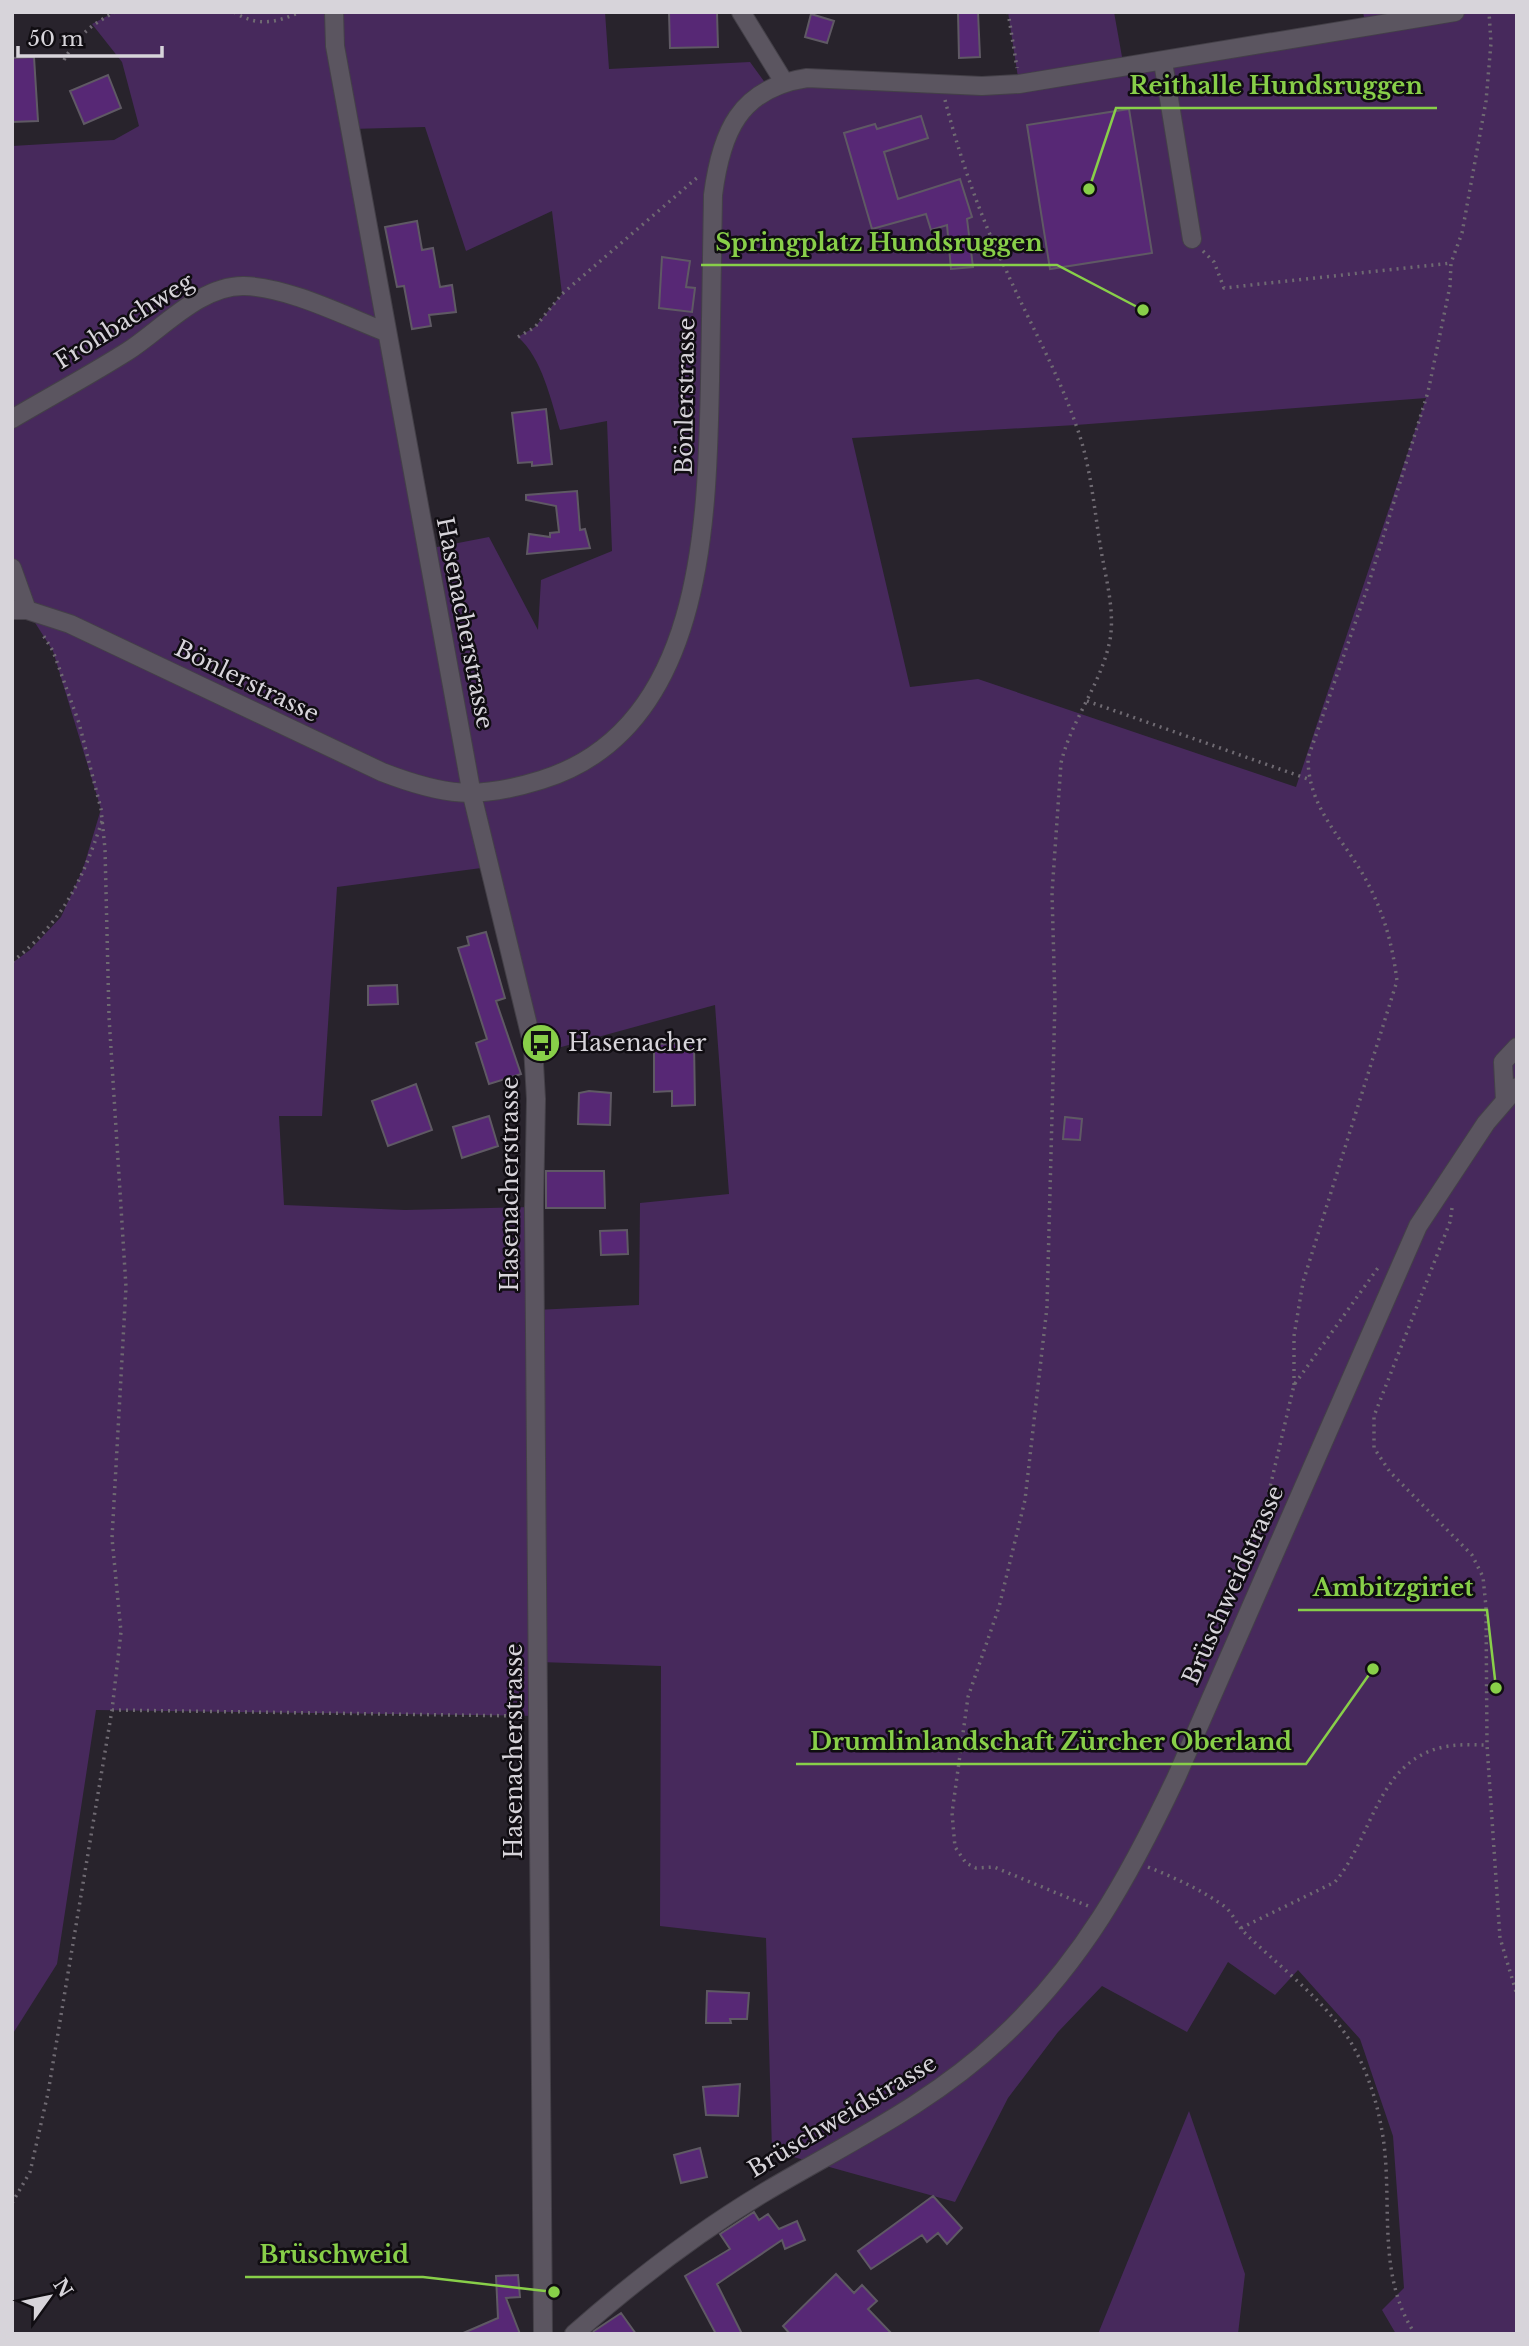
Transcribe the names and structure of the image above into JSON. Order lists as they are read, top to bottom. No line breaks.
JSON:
{"streets":{"street":["Frohbachweg","Bönlerstrasse","Hasenacherstrasse","Brüschweidstrasse"]},"crossings":[["Frohbachweg","Hasenacherstrasse"],["Bönlerstrasse","Hasenacherstrasse"]],"places":{"other":["Reithalle Hundsruggen","Springplatz Hundsruggen","Drumlinlandschaft Zürcher Oberland","Ambitzgiriet","Brüschweid"],"bus stop":["Hasenacher"]},"scale_bar":"50 m","north":"top right"}
